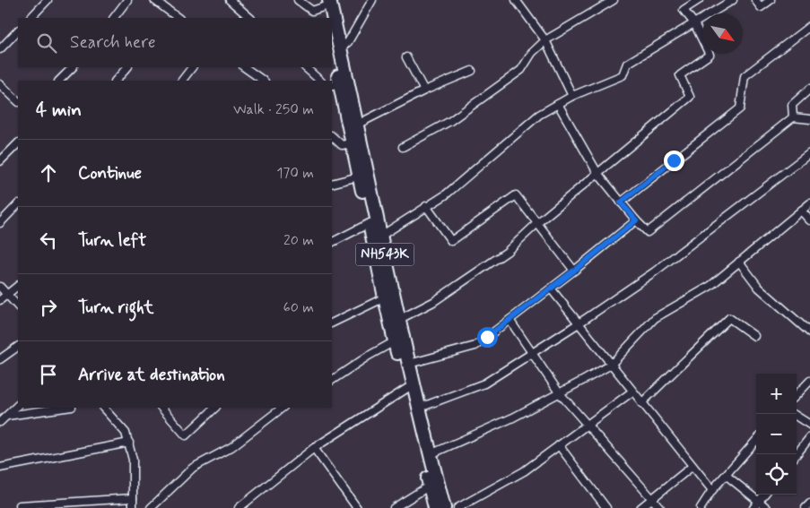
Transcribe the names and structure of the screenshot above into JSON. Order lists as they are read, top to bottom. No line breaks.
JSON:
{"streets":{"highway":["NH543K"]},"north":"bottom right","page":{"search":"Search here","heading":["4 min","Walk · 250 m"],"list":[["Continue","170 m"],["Turn left","20 m"],["Turn right","60 m"],"Arrive at destination"],"map_buttons":["+","−"]}}
